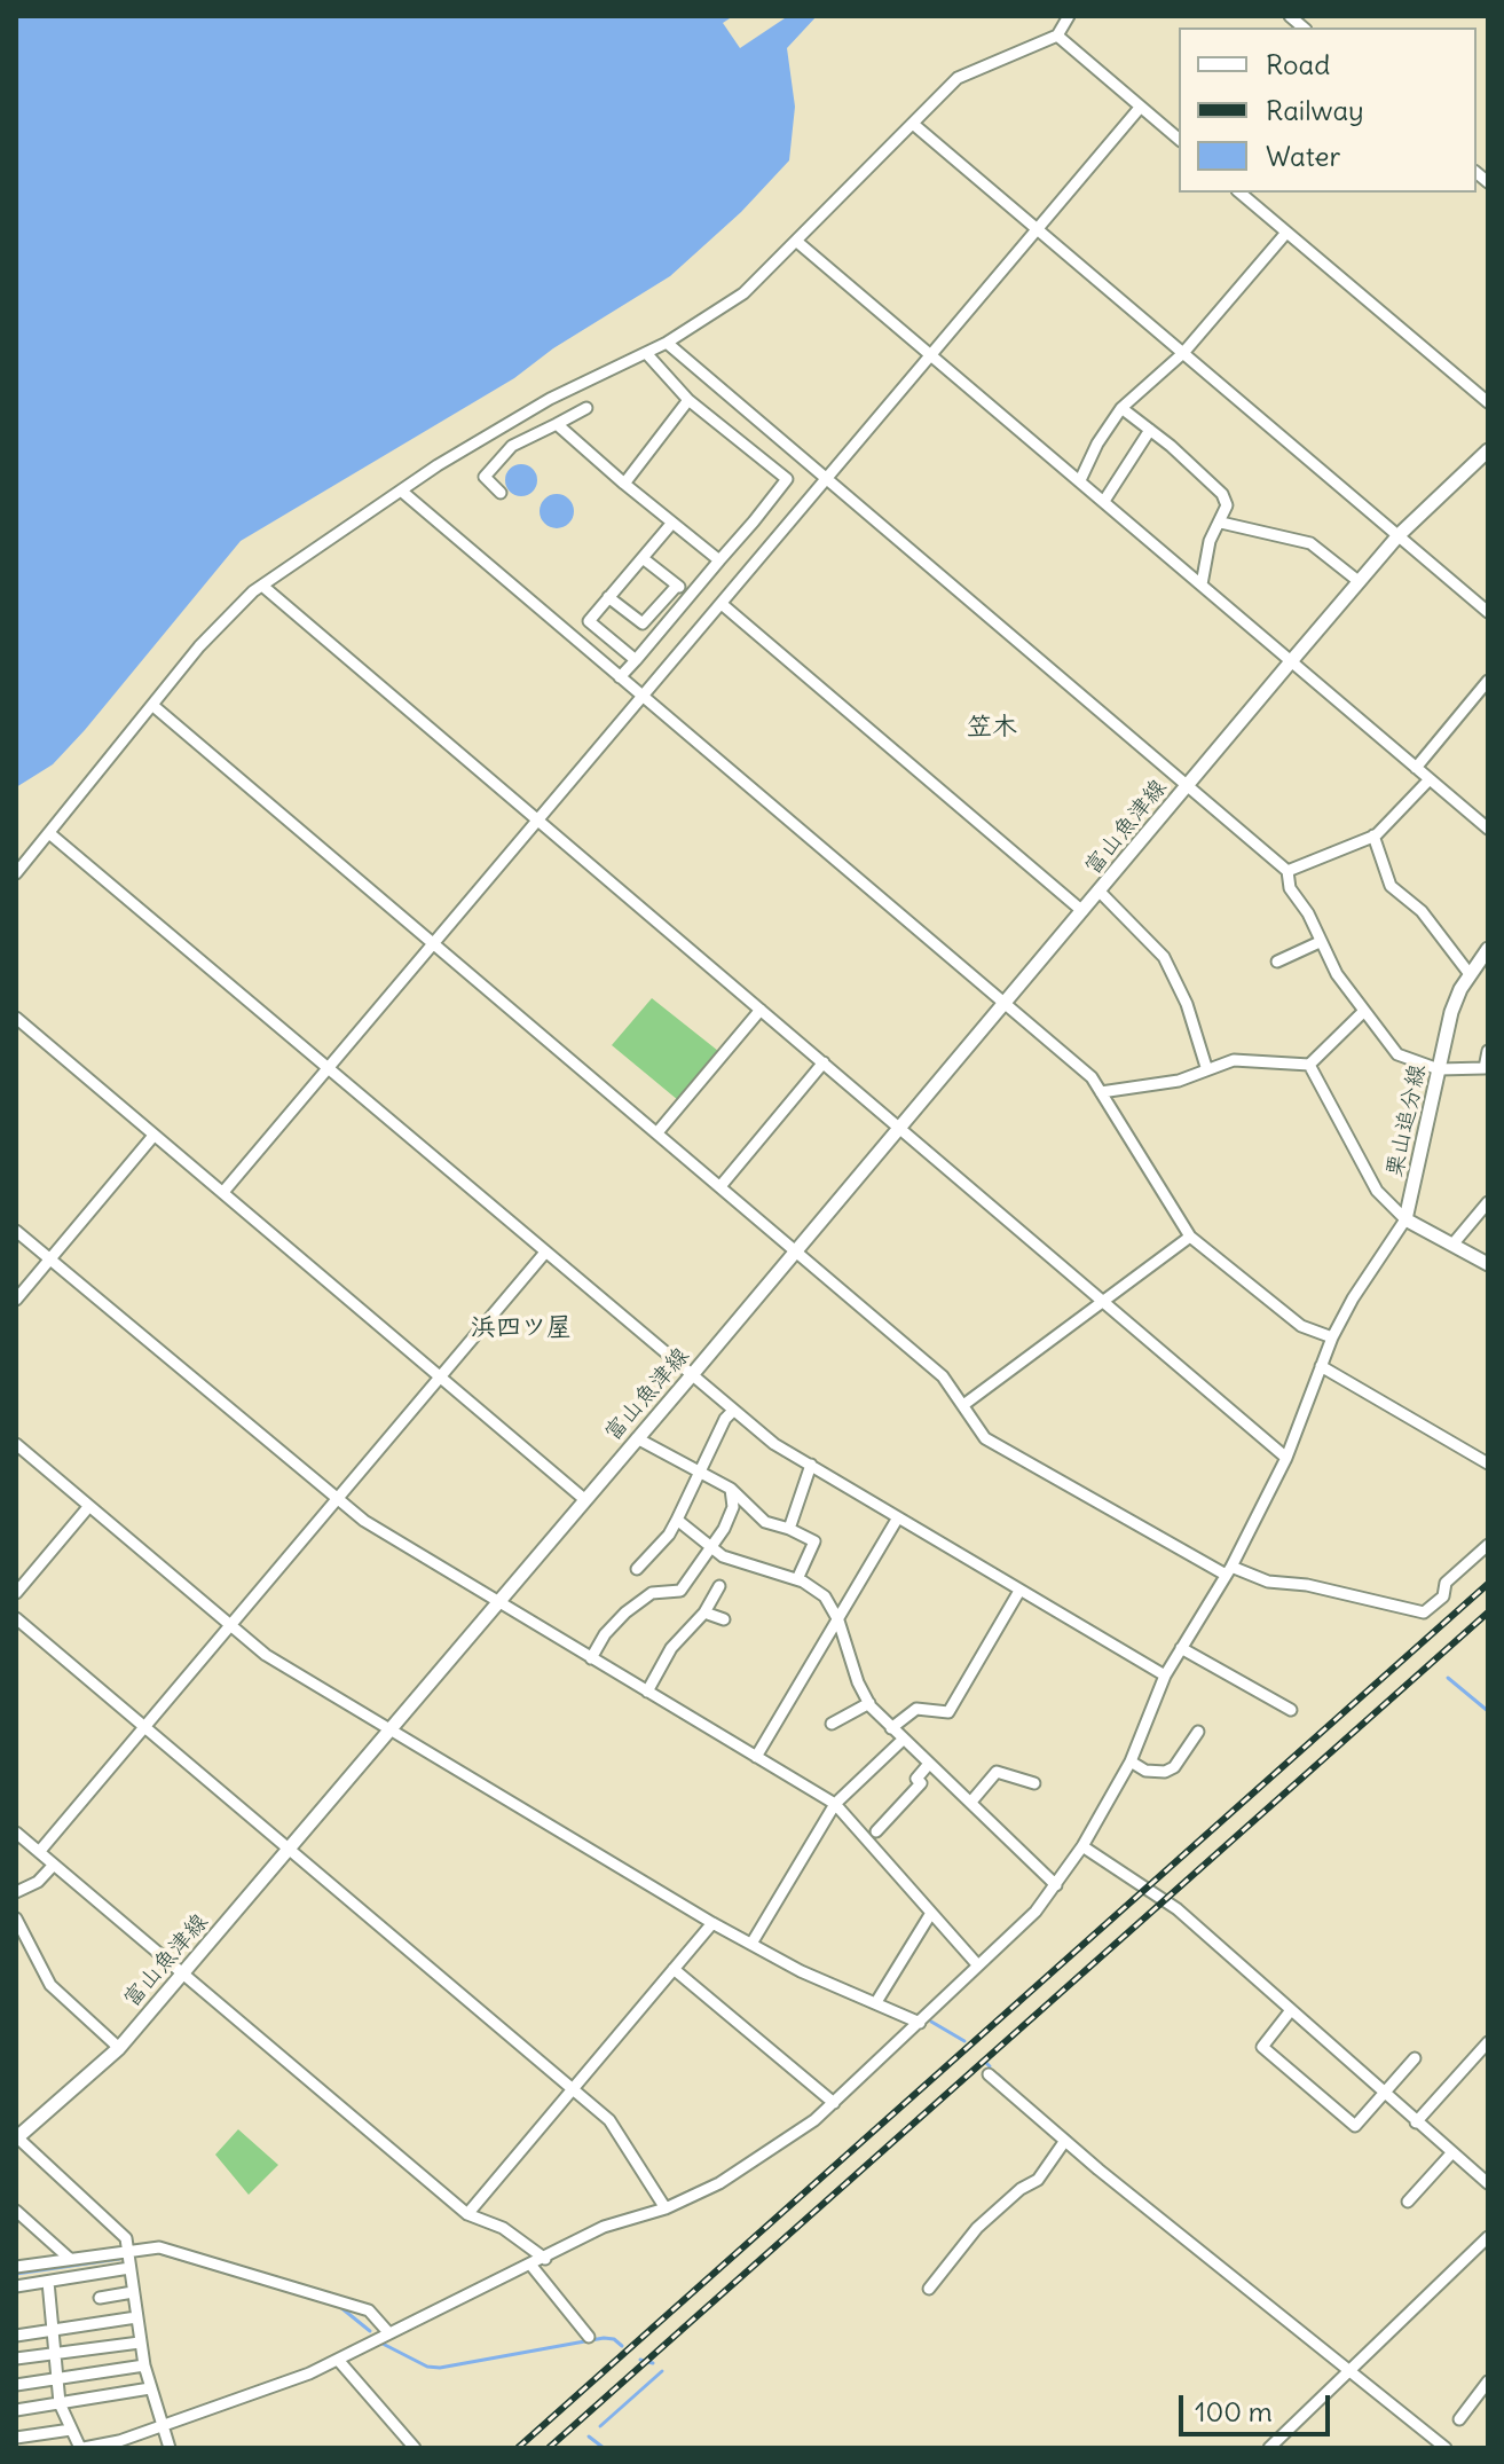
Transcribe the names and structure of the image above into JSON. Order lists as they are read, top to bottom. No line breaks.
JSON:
{"streets":{"main road":["富山魚津線","栗山追分線"]},"districts":["笠木","浜四ツ屋"],"legend":["Road","Railway","Water"],"scale_bar":"100 m"}
